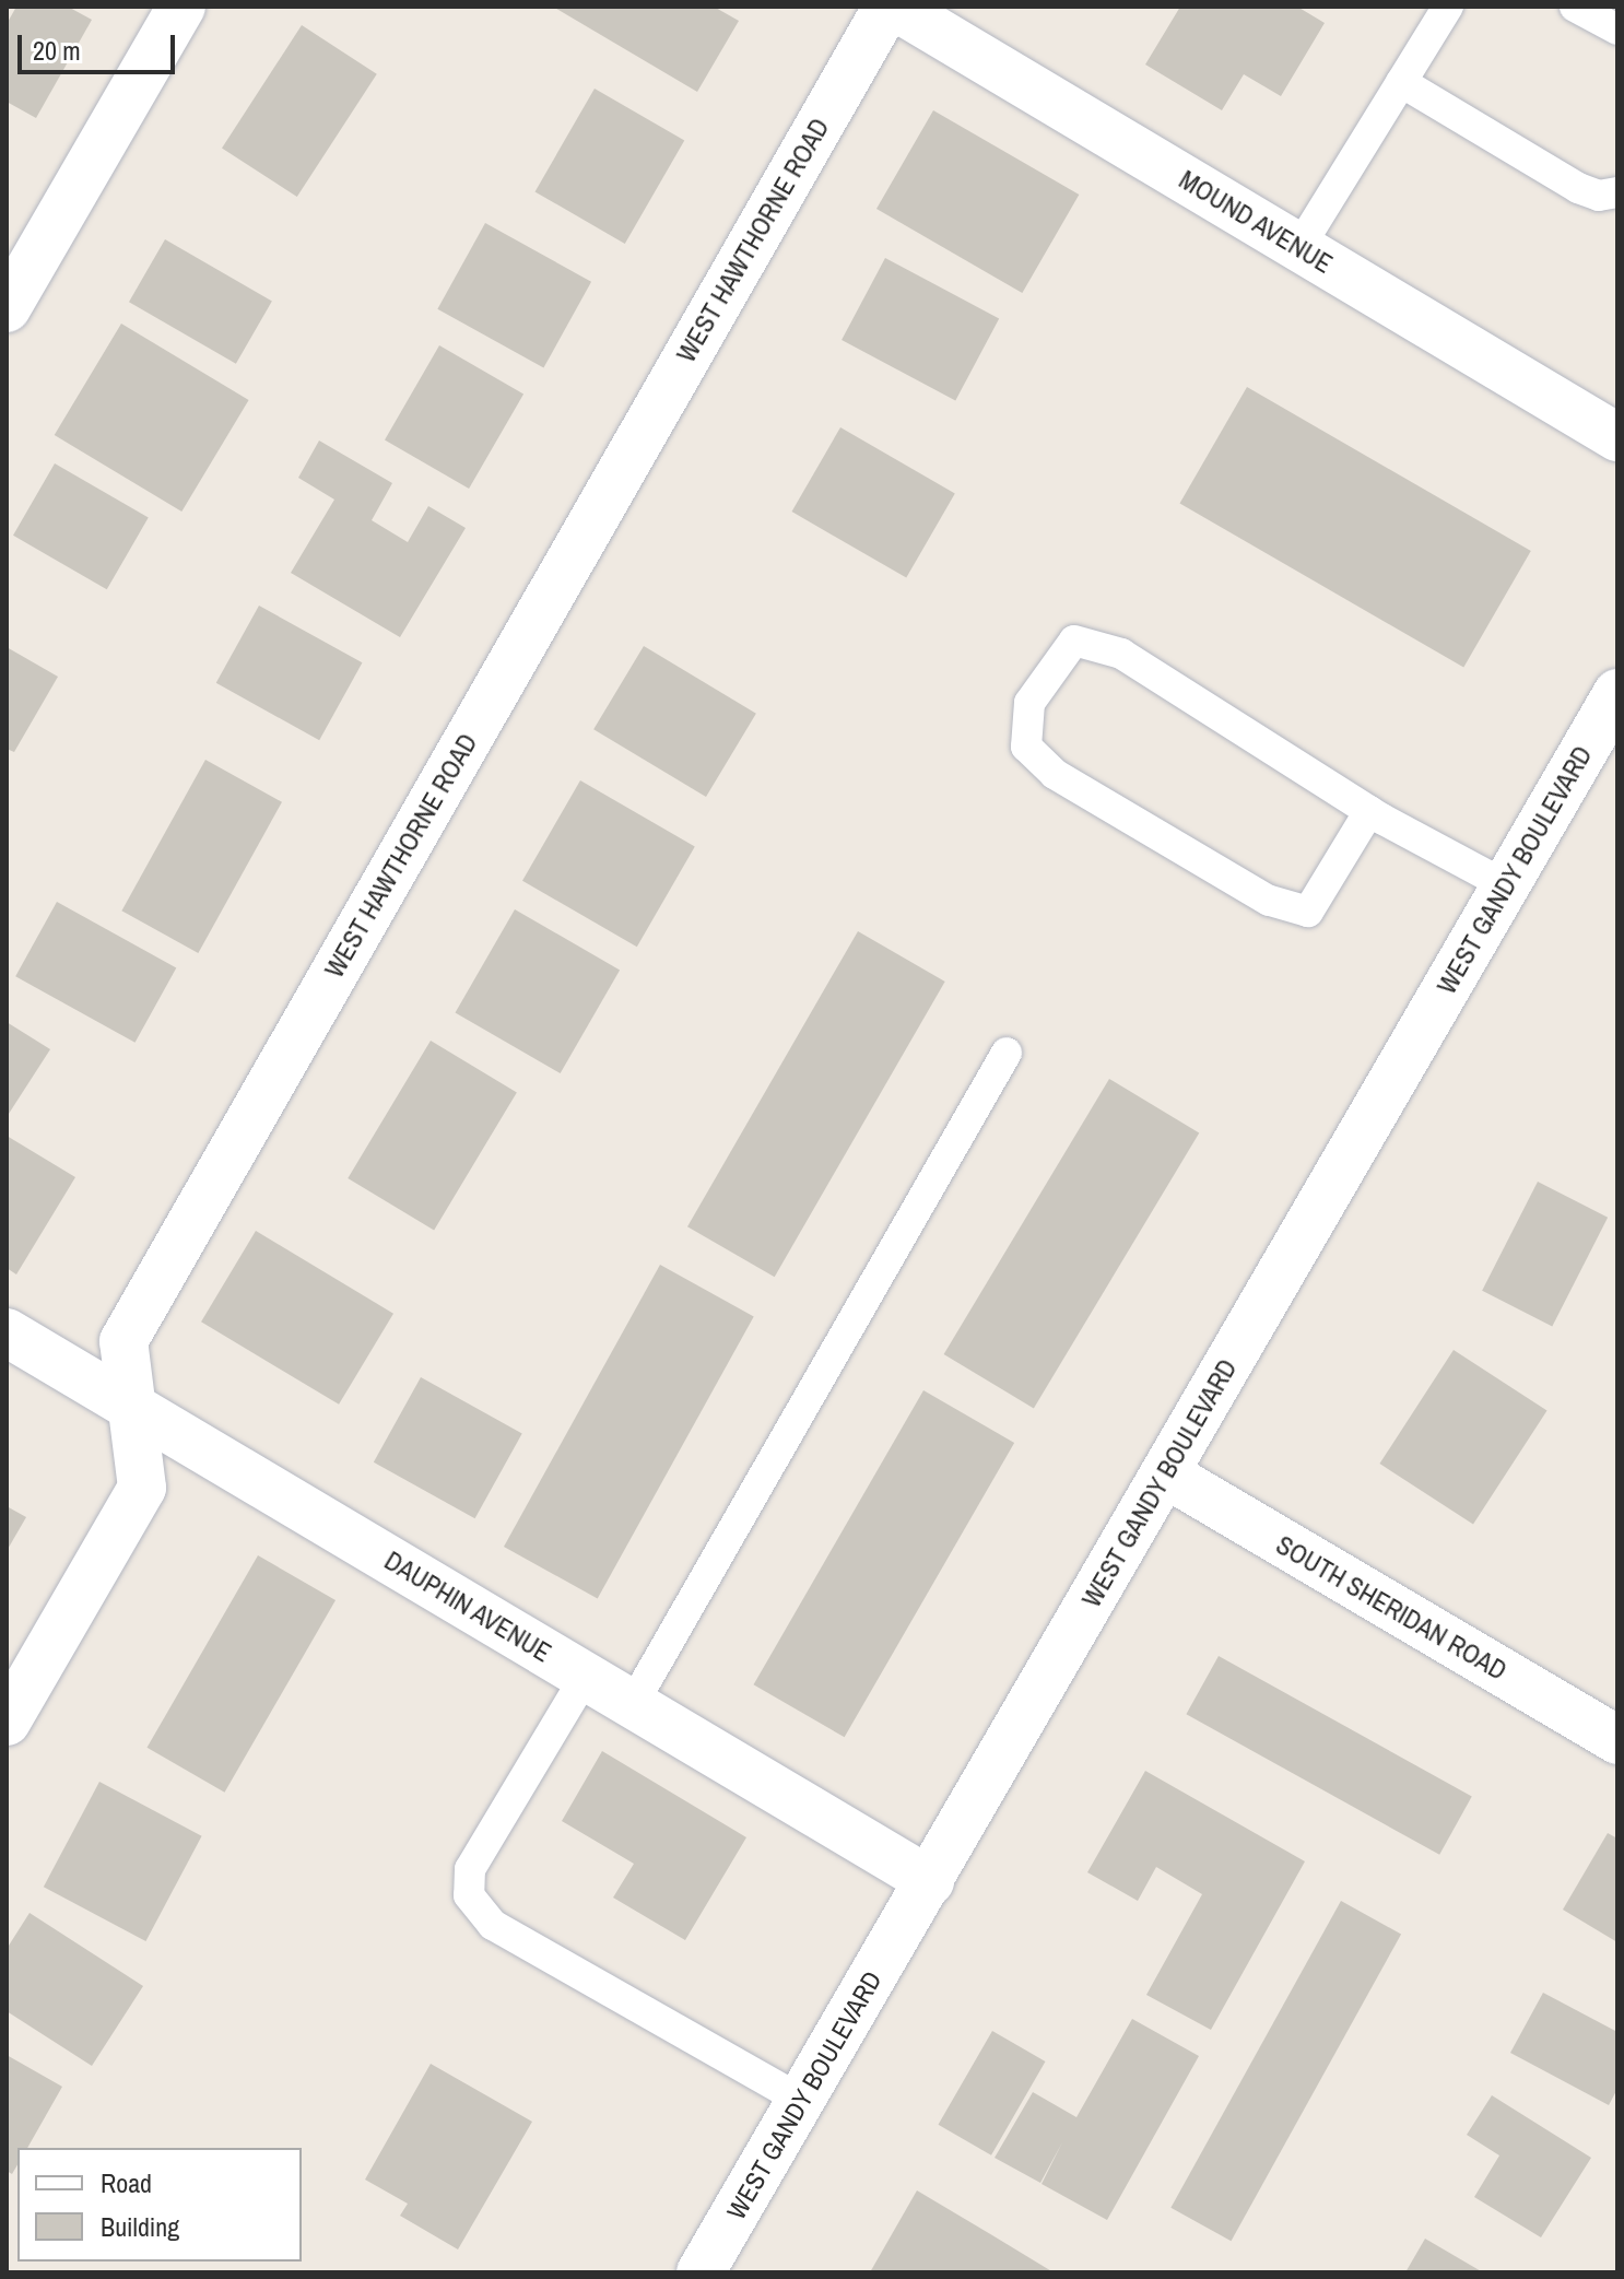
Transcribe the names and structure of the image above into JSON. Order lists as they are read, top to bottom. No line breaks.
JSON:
{"streets":{"street":["MOUND AVENUE","WEST HAWTHORNE ROAD","WEST GANDY BOULEVARD","DAUPHIN AVENUE","SOUTH SHERIDAN ROAD"]},"crossings":[["WEST HAWTHORNE ROAD","DAUPHIN AVENUE"],["WEST GANDY BOULEVARD","DAUPHIN AVENUE"],["WEST GANDY BOULEVARD","SOUTH SHERIDAN ROAD"]],"legend":["Road","Building"],"scale_bar":"20 m"}
